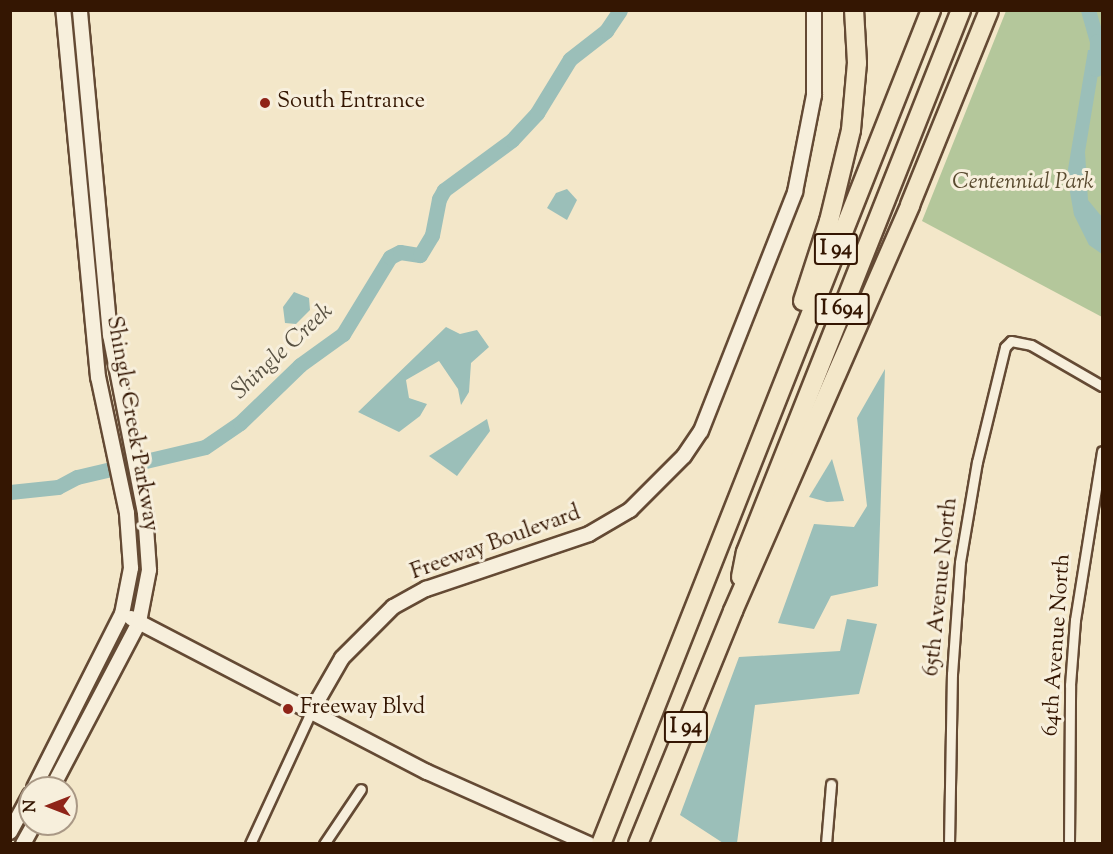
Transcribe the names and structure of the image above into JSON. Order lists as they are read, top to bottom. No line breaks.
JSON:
{"streets":{"highway":["I 94","I 694"],"street":["Shingle Creek Parkway","Freeway Boulevard","65th Avenue North","64th Avenue North"]},"crossings":[["I 94","I 694"]],"water":["Shingle Creek"],"parks":["Centennial Park"],"places":["South Entrance","Freeway Blvd"],"north":"left"}
